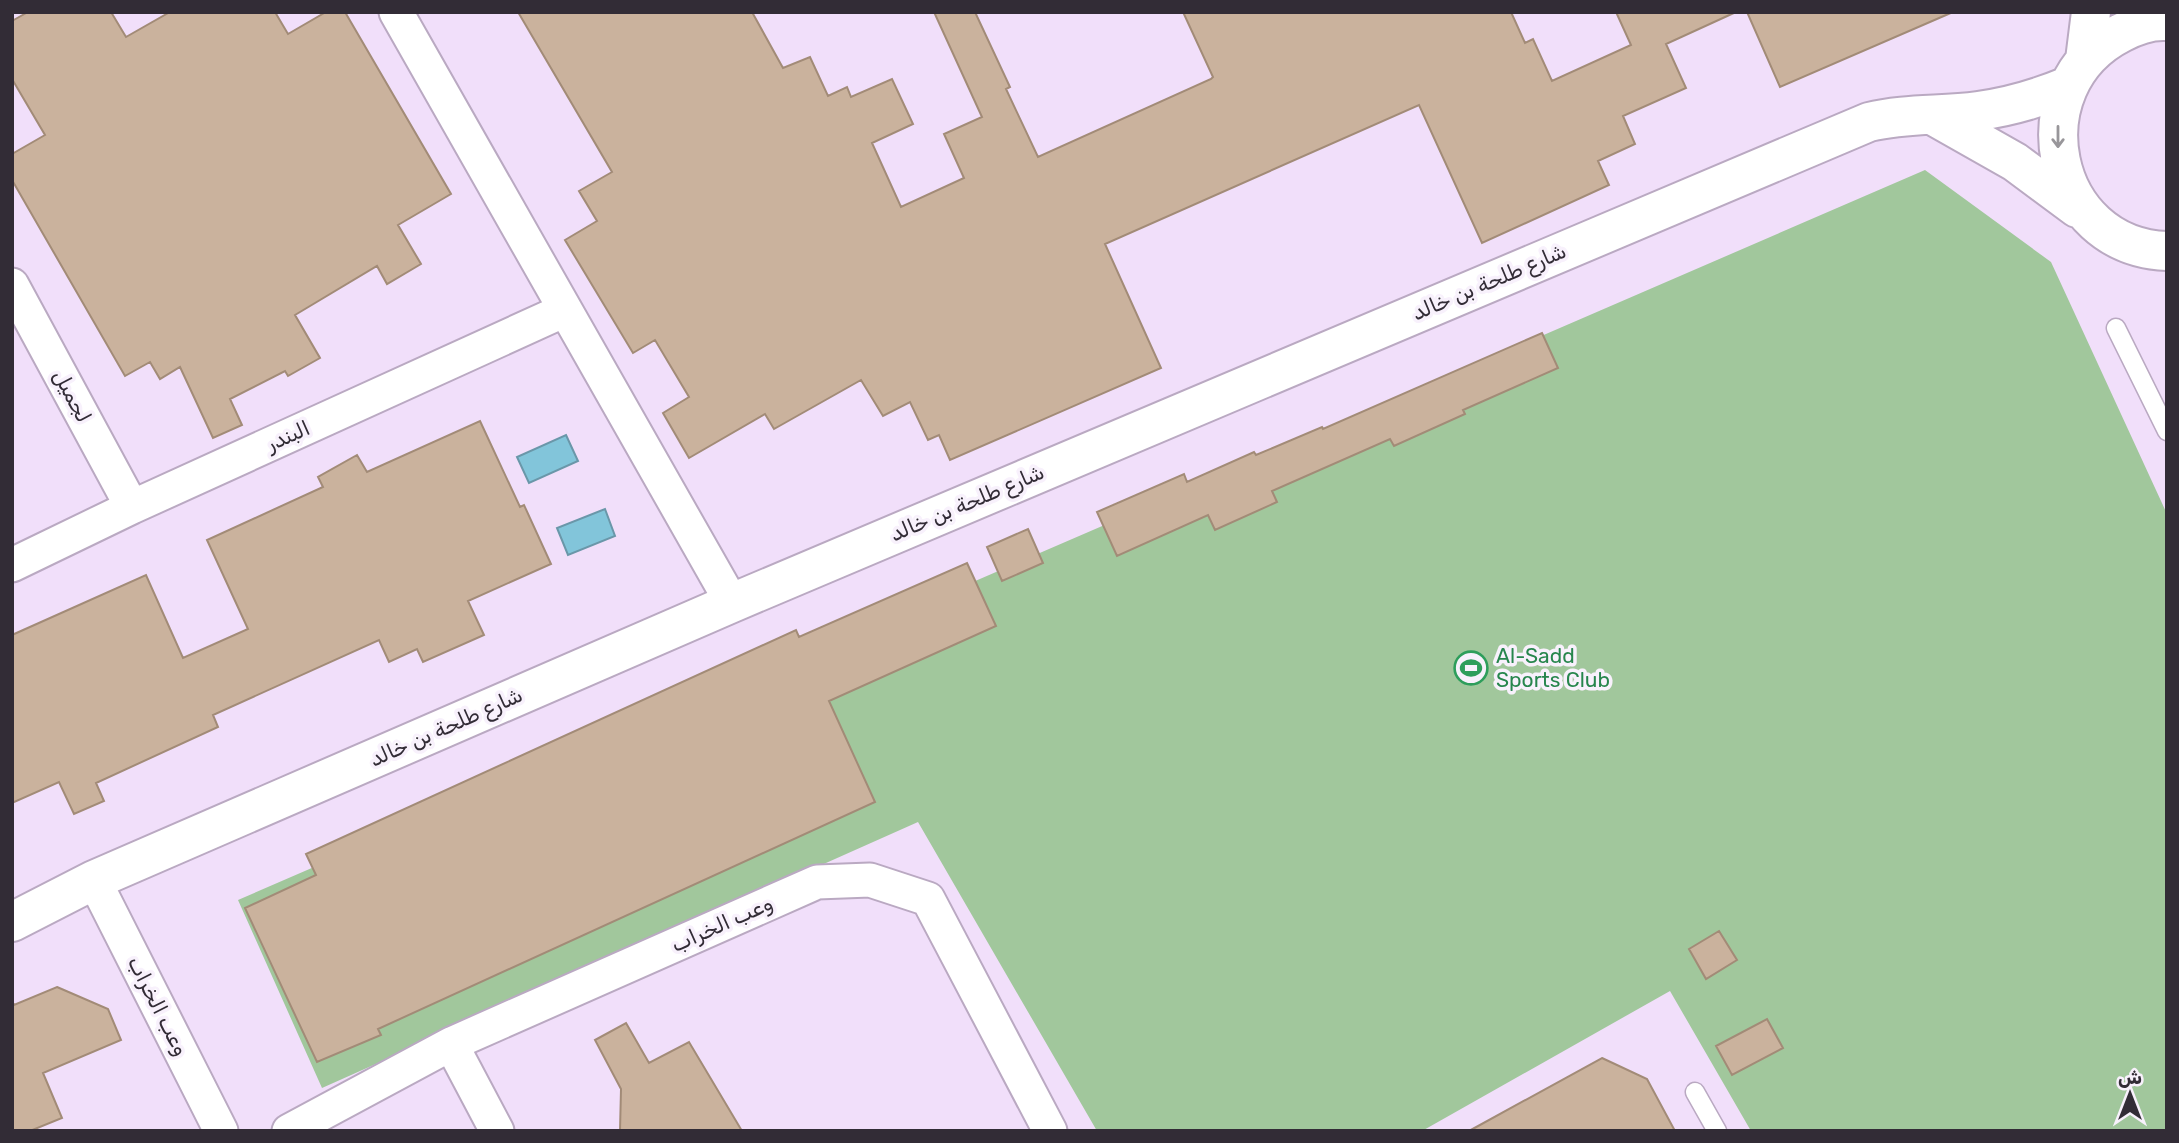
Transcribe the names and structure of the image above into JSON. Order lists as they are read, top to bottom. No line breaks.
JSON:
{"streets":{"street":["شارع طلحة بن خالد","لجميل","البندر","وعب الخراب"]},"crossings":[["شارع طلحة بن خالد","وعب الخراب"],["لجميل","البندر"]],"places":{"sports":["Al-Sadd Sports Club"]},"north":"top"}
